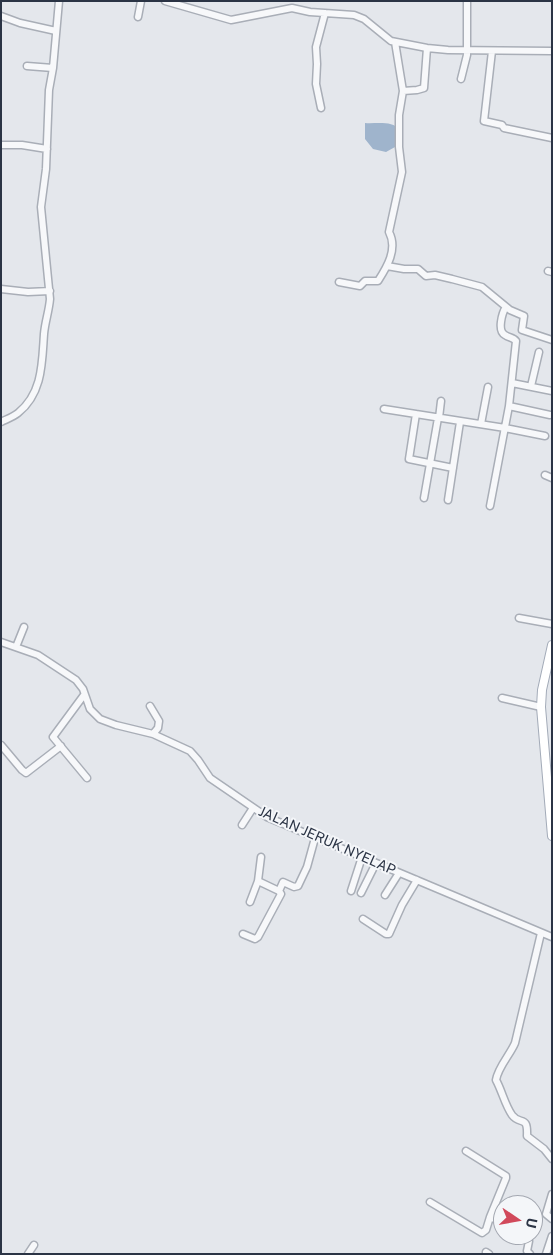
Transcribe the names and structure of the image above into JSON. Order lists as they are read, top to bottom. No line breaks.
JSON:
{"streets":{"street":["JALAN JERUK NYELAP"]},"north":"right"}
